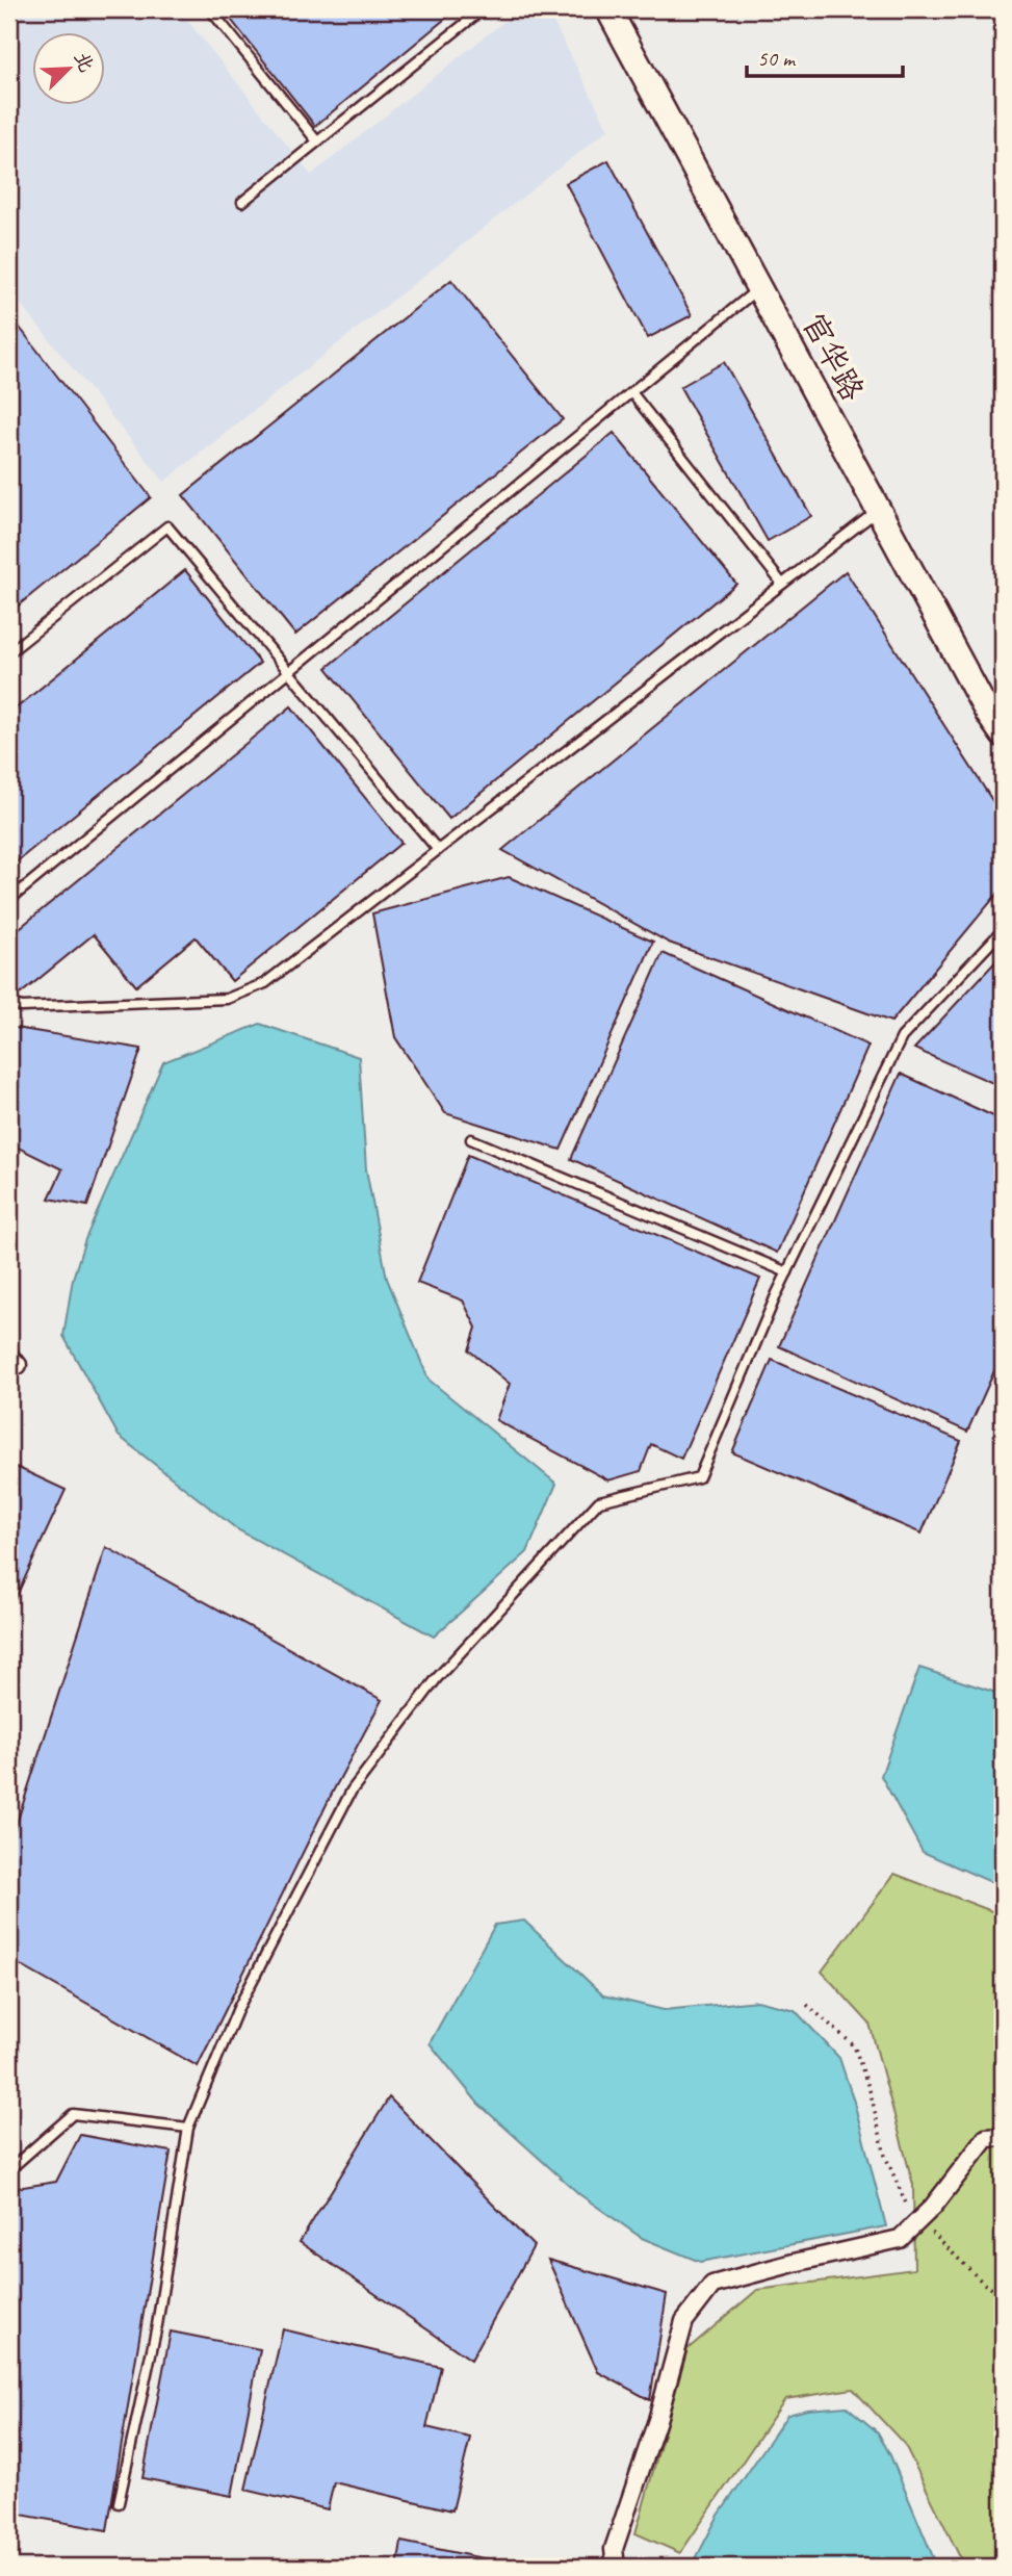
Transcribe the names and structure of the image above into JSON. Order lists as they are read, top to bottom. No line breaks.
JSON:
{"streets":{"main road":["官华路"]},"scale_bar":"50 m","north":"top right"}
